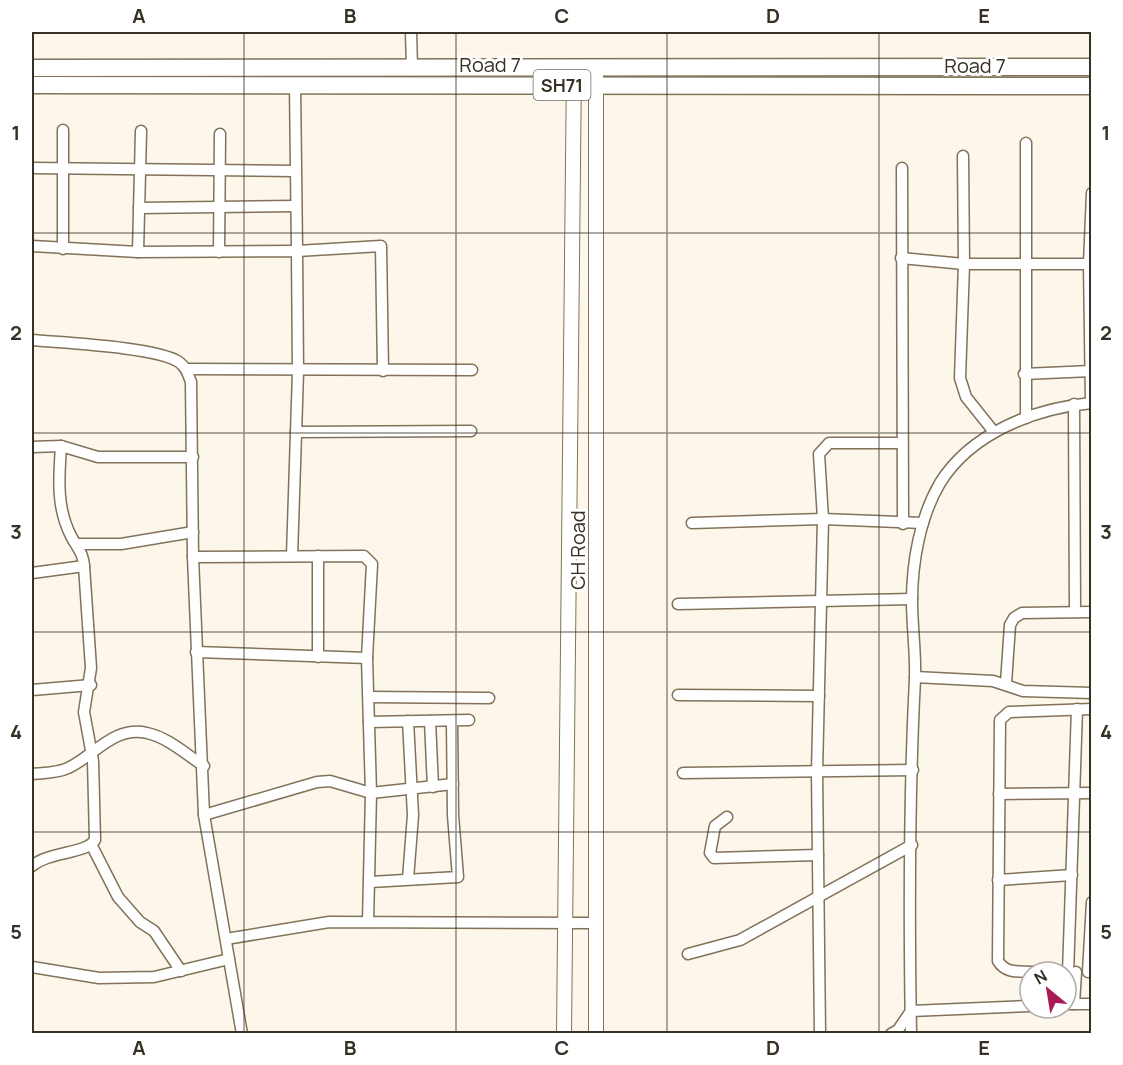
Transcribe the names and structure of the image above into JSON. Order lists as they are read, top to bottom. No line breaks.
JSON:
{"streets":{"main road":["Road 7","SH71"],"street":["CH Road"]},"crossings":[["Road 7","CH Road"]],"north":"top left","grid":{"columns":["A","B","C","D","E"],"rows":["1","2","3","4","5"]}}
